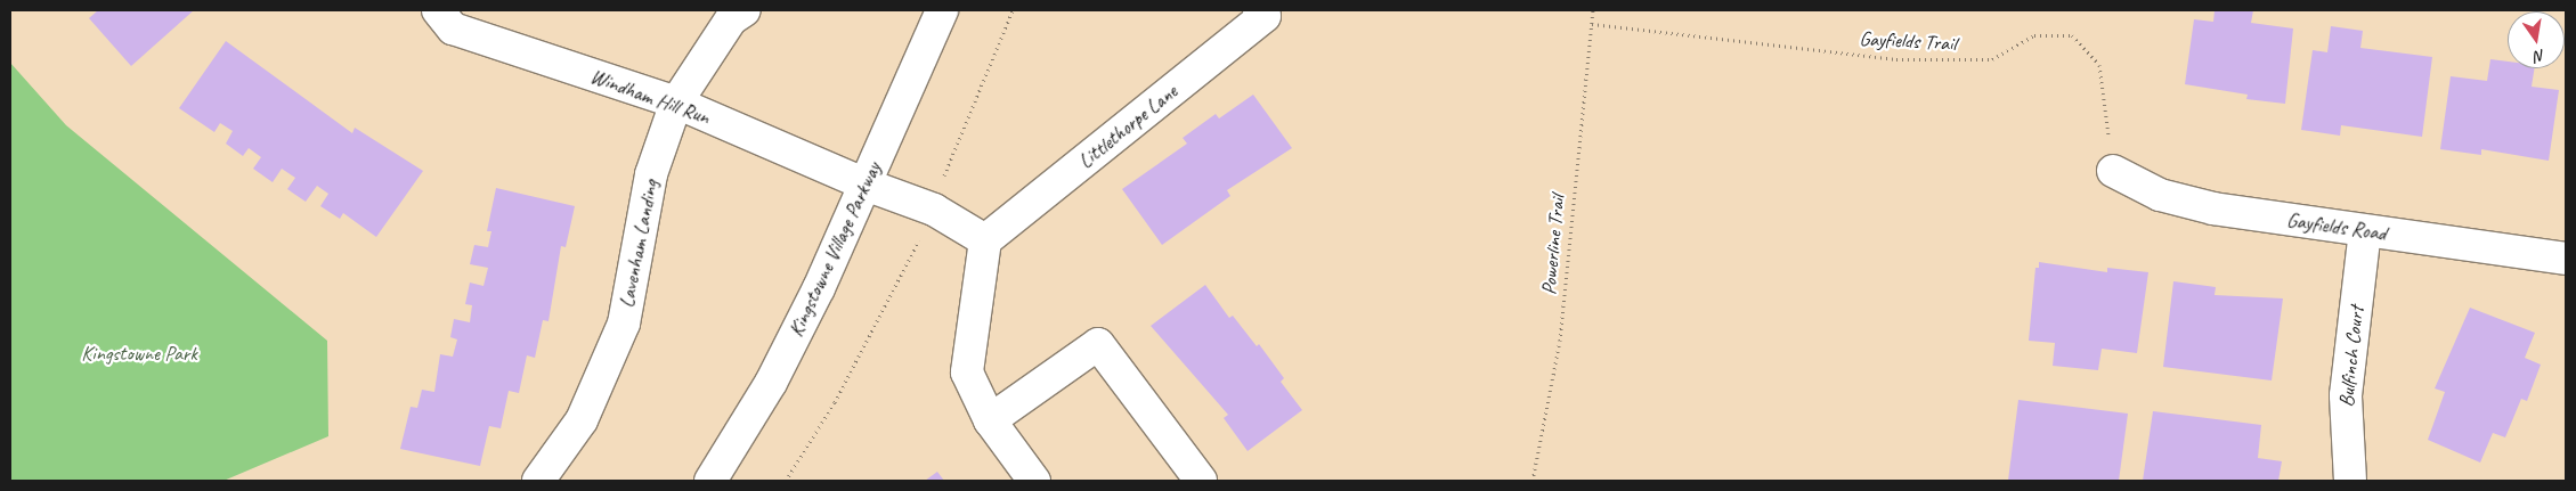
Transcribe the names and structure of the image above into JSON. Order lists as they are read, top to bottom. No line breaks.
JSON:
{"streets":{"street":["Windham Hill Run","Littlethorpe Lane","Gayfields Road","Lavenham Landing","Kingstowne Village Parkway","Bulfinch Court"],"path":["Gayfields Trail","Powerline Trail"]},"crossings":[["Gayfields Trail","Gayfields Road"],["Gayfields Trail","Powerline Trail"],["Windham Hill Run","Lavenham Landing"],["Windham Hill Run","Kingstowne Village Parkway"],["Gayfields Road","Bulfinch Court"]],"parks":["Kingstowne Park"],"north":"bottom"}
